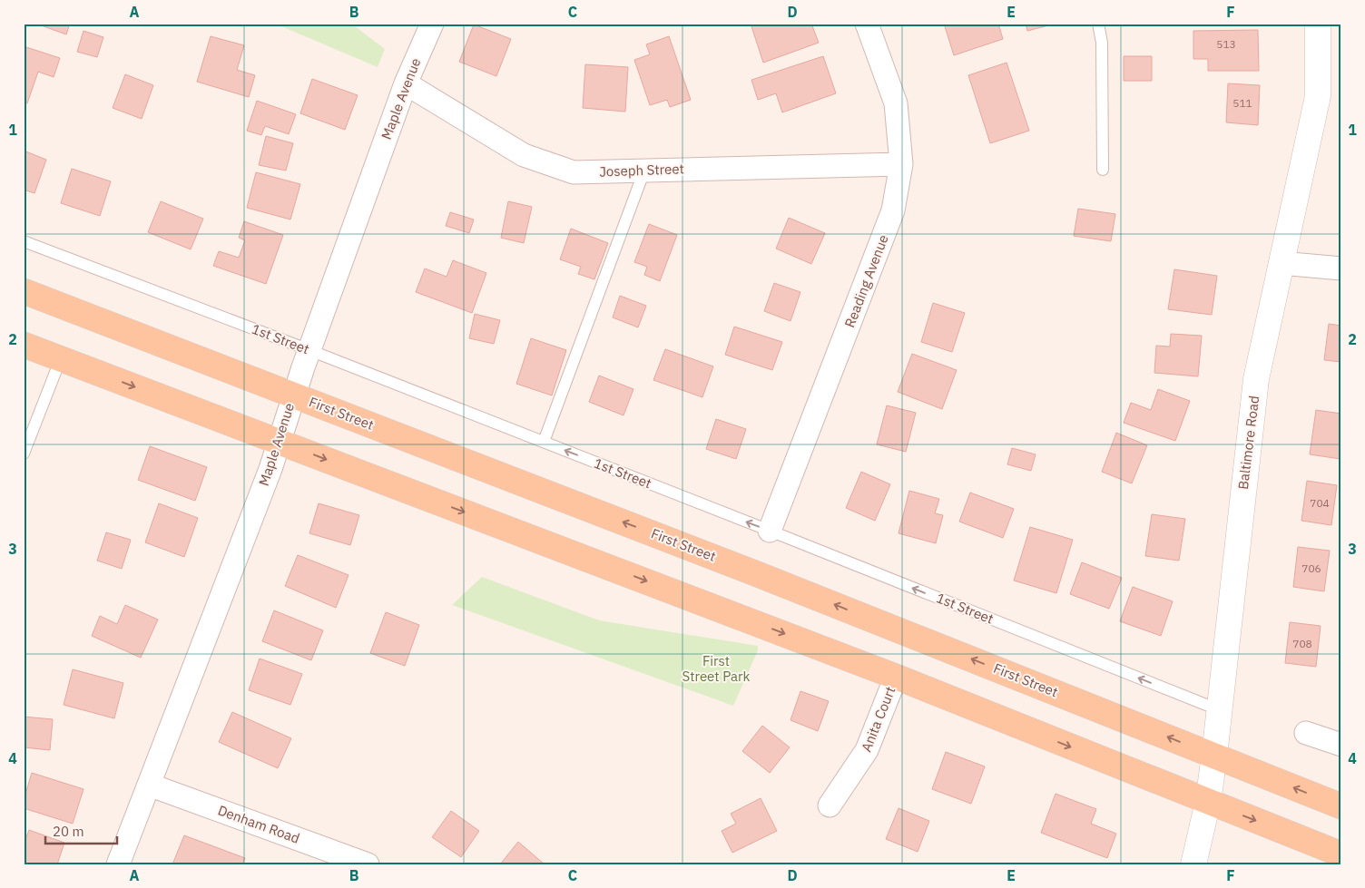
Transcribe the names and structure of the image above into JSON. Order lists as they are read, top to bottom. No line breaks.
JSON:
{"streets":{"main road":["First Street"],"street":["Maple Avenue","Joseph Street","Reading Avenue","Baltimore Road","Anita Court","Denham Road"],"lane":["1st Street"]},"crossings":[["Maple Avenue","Joseph Street"],["Maple Avenue","1st Street"],["Maple Avenue","First Street"],["Maple Avenue","Denham Road"],["Joseph Street","Reading Avenue"],["Reading Avenue","1st Street"],["1st Street","Baltimore Road"],["First Street","Baltimore Road"]],"one_way":["1st Street"],"parks":["First Street Park"],"house_numbers":["513","511","704","706","708"],"scale_bar":"20 m","grid":{"columns":["A","B","C","D","E","F"],"rows":["1","2","3","4"]}}
